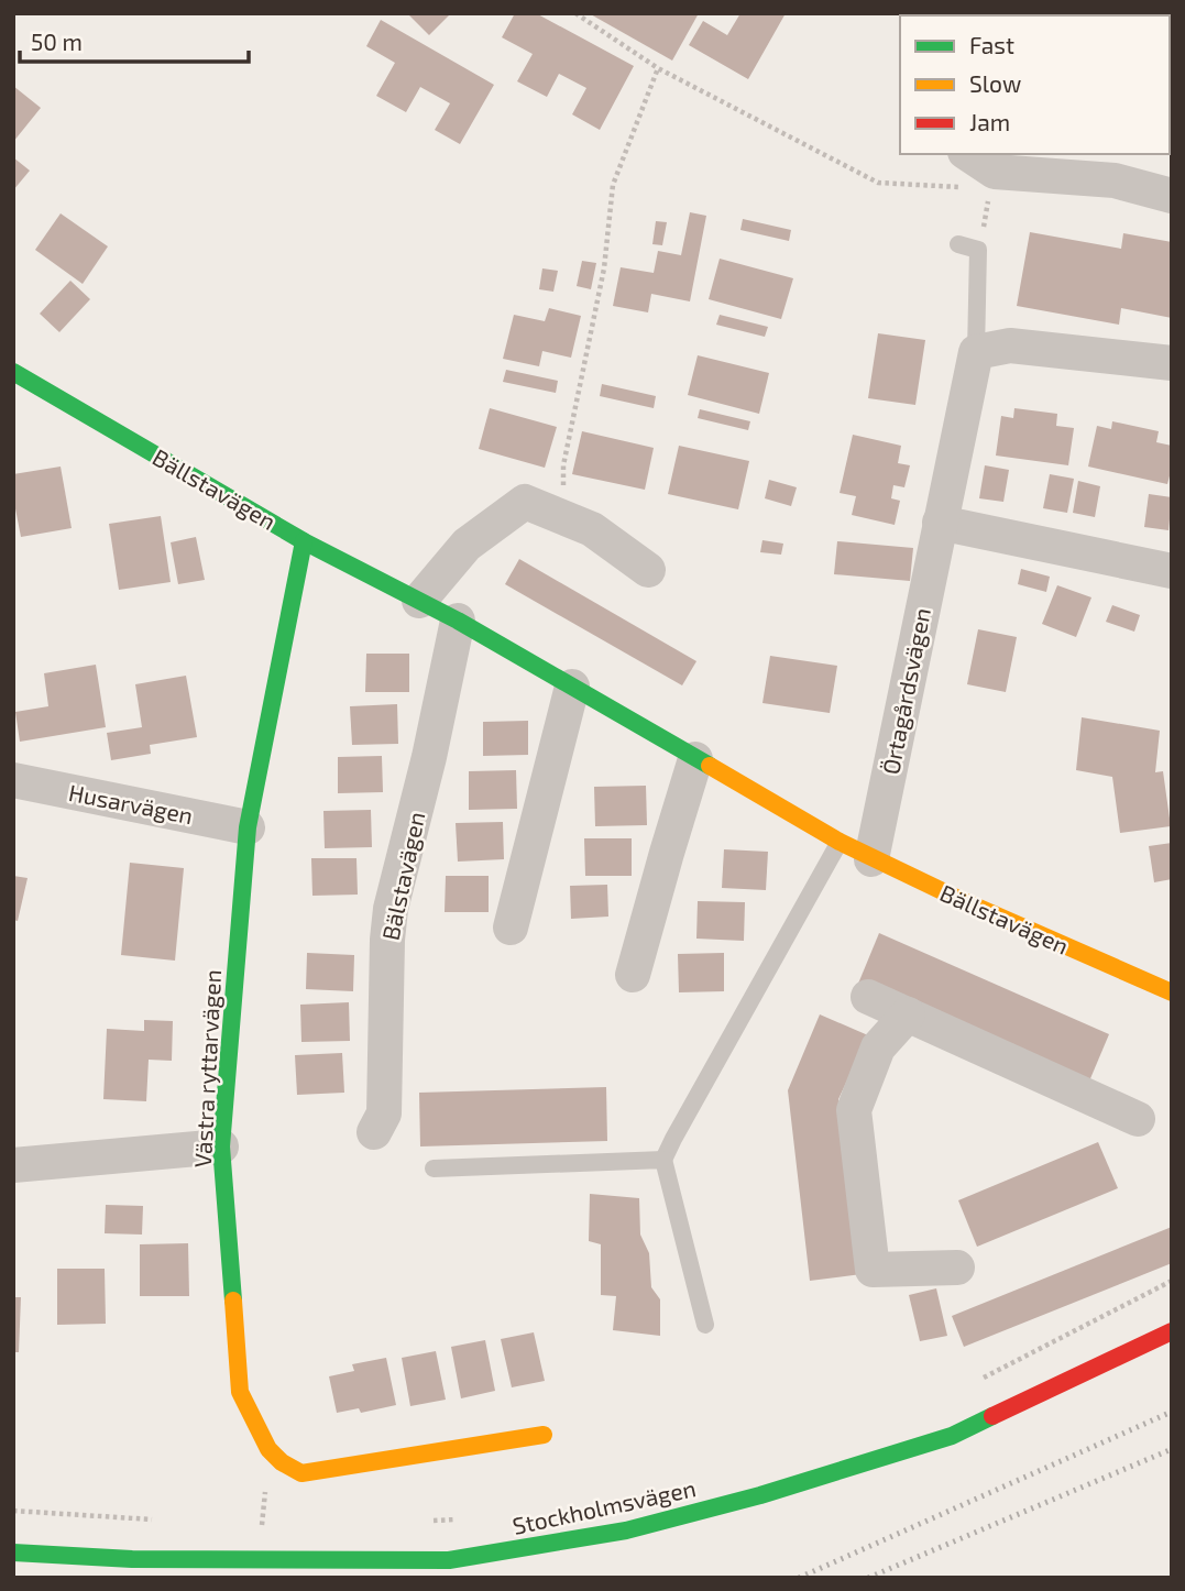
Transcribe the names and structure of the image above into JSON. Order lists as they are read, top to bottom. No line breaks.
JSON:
{"streets":{"street":["Bällstavägen","Örtagårdsvägen","Husarvägen","Bälstavägen","Västra ryttarvägen","Stockholmsvägen"]},"crossings":[["Bällstavägen","Örtagårdsvägen"],["Bällstavägen","Bälstavägen"],["Bällstavägen","Västra ryttarvägen"],["Husarvägen","Västra ryttarvägen"]],"legend":["Fast","Slow","Jam"],"scale_bar":"50 m"}
